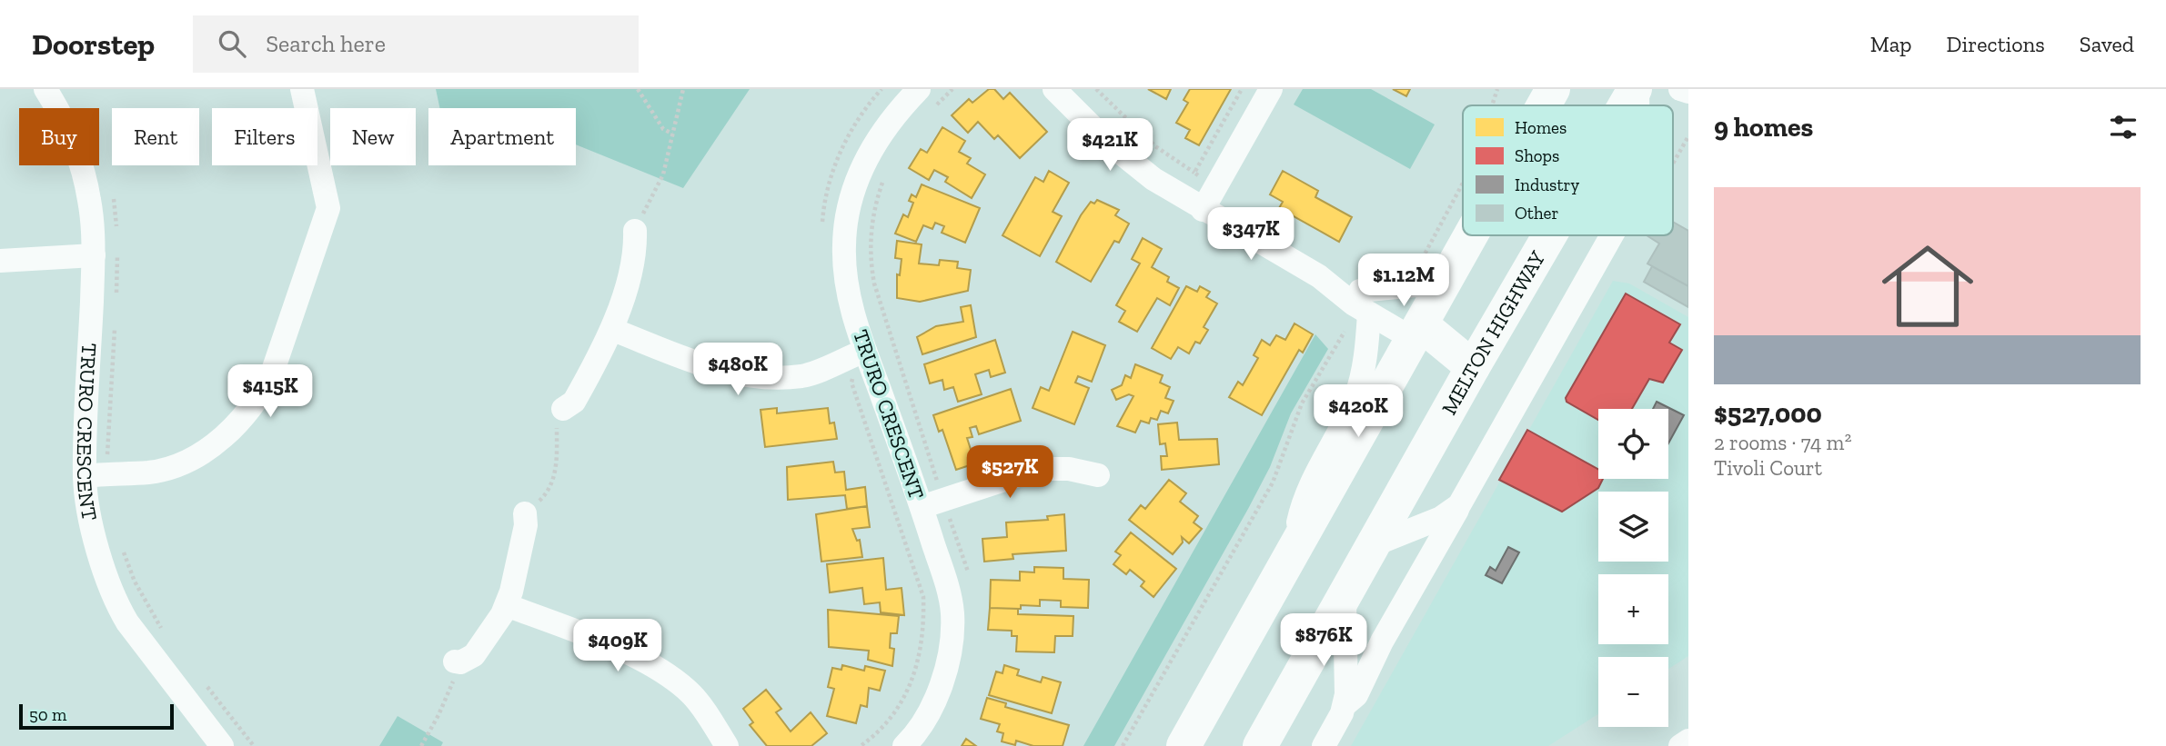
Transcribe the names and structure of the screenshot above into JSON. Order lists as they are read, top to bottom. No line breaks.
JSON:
{"streets":{"highway":["MELTON HIGHWAY"],"street":["TRURO CRESCENT"]},"legend":["Homes","Shops","Industry","Other"],"scale_bar":"50 m","page":{"header":"Doorstep","search":"Search here","nav":["Map","Directions","Saved"],"heading":"9 homes","chip":["Buy","Rent","Filters","New","Apartment"],"price":["$421K","$347K","$1.12M","$480K","$415K","$420K","$527K","$876K","$409K"],"list":[{"name":"$527,000","note":"2 rooms · 74 m² · Tivoli Court"}],"map_buttons":["+","−"],"scale":"50 m"}}
